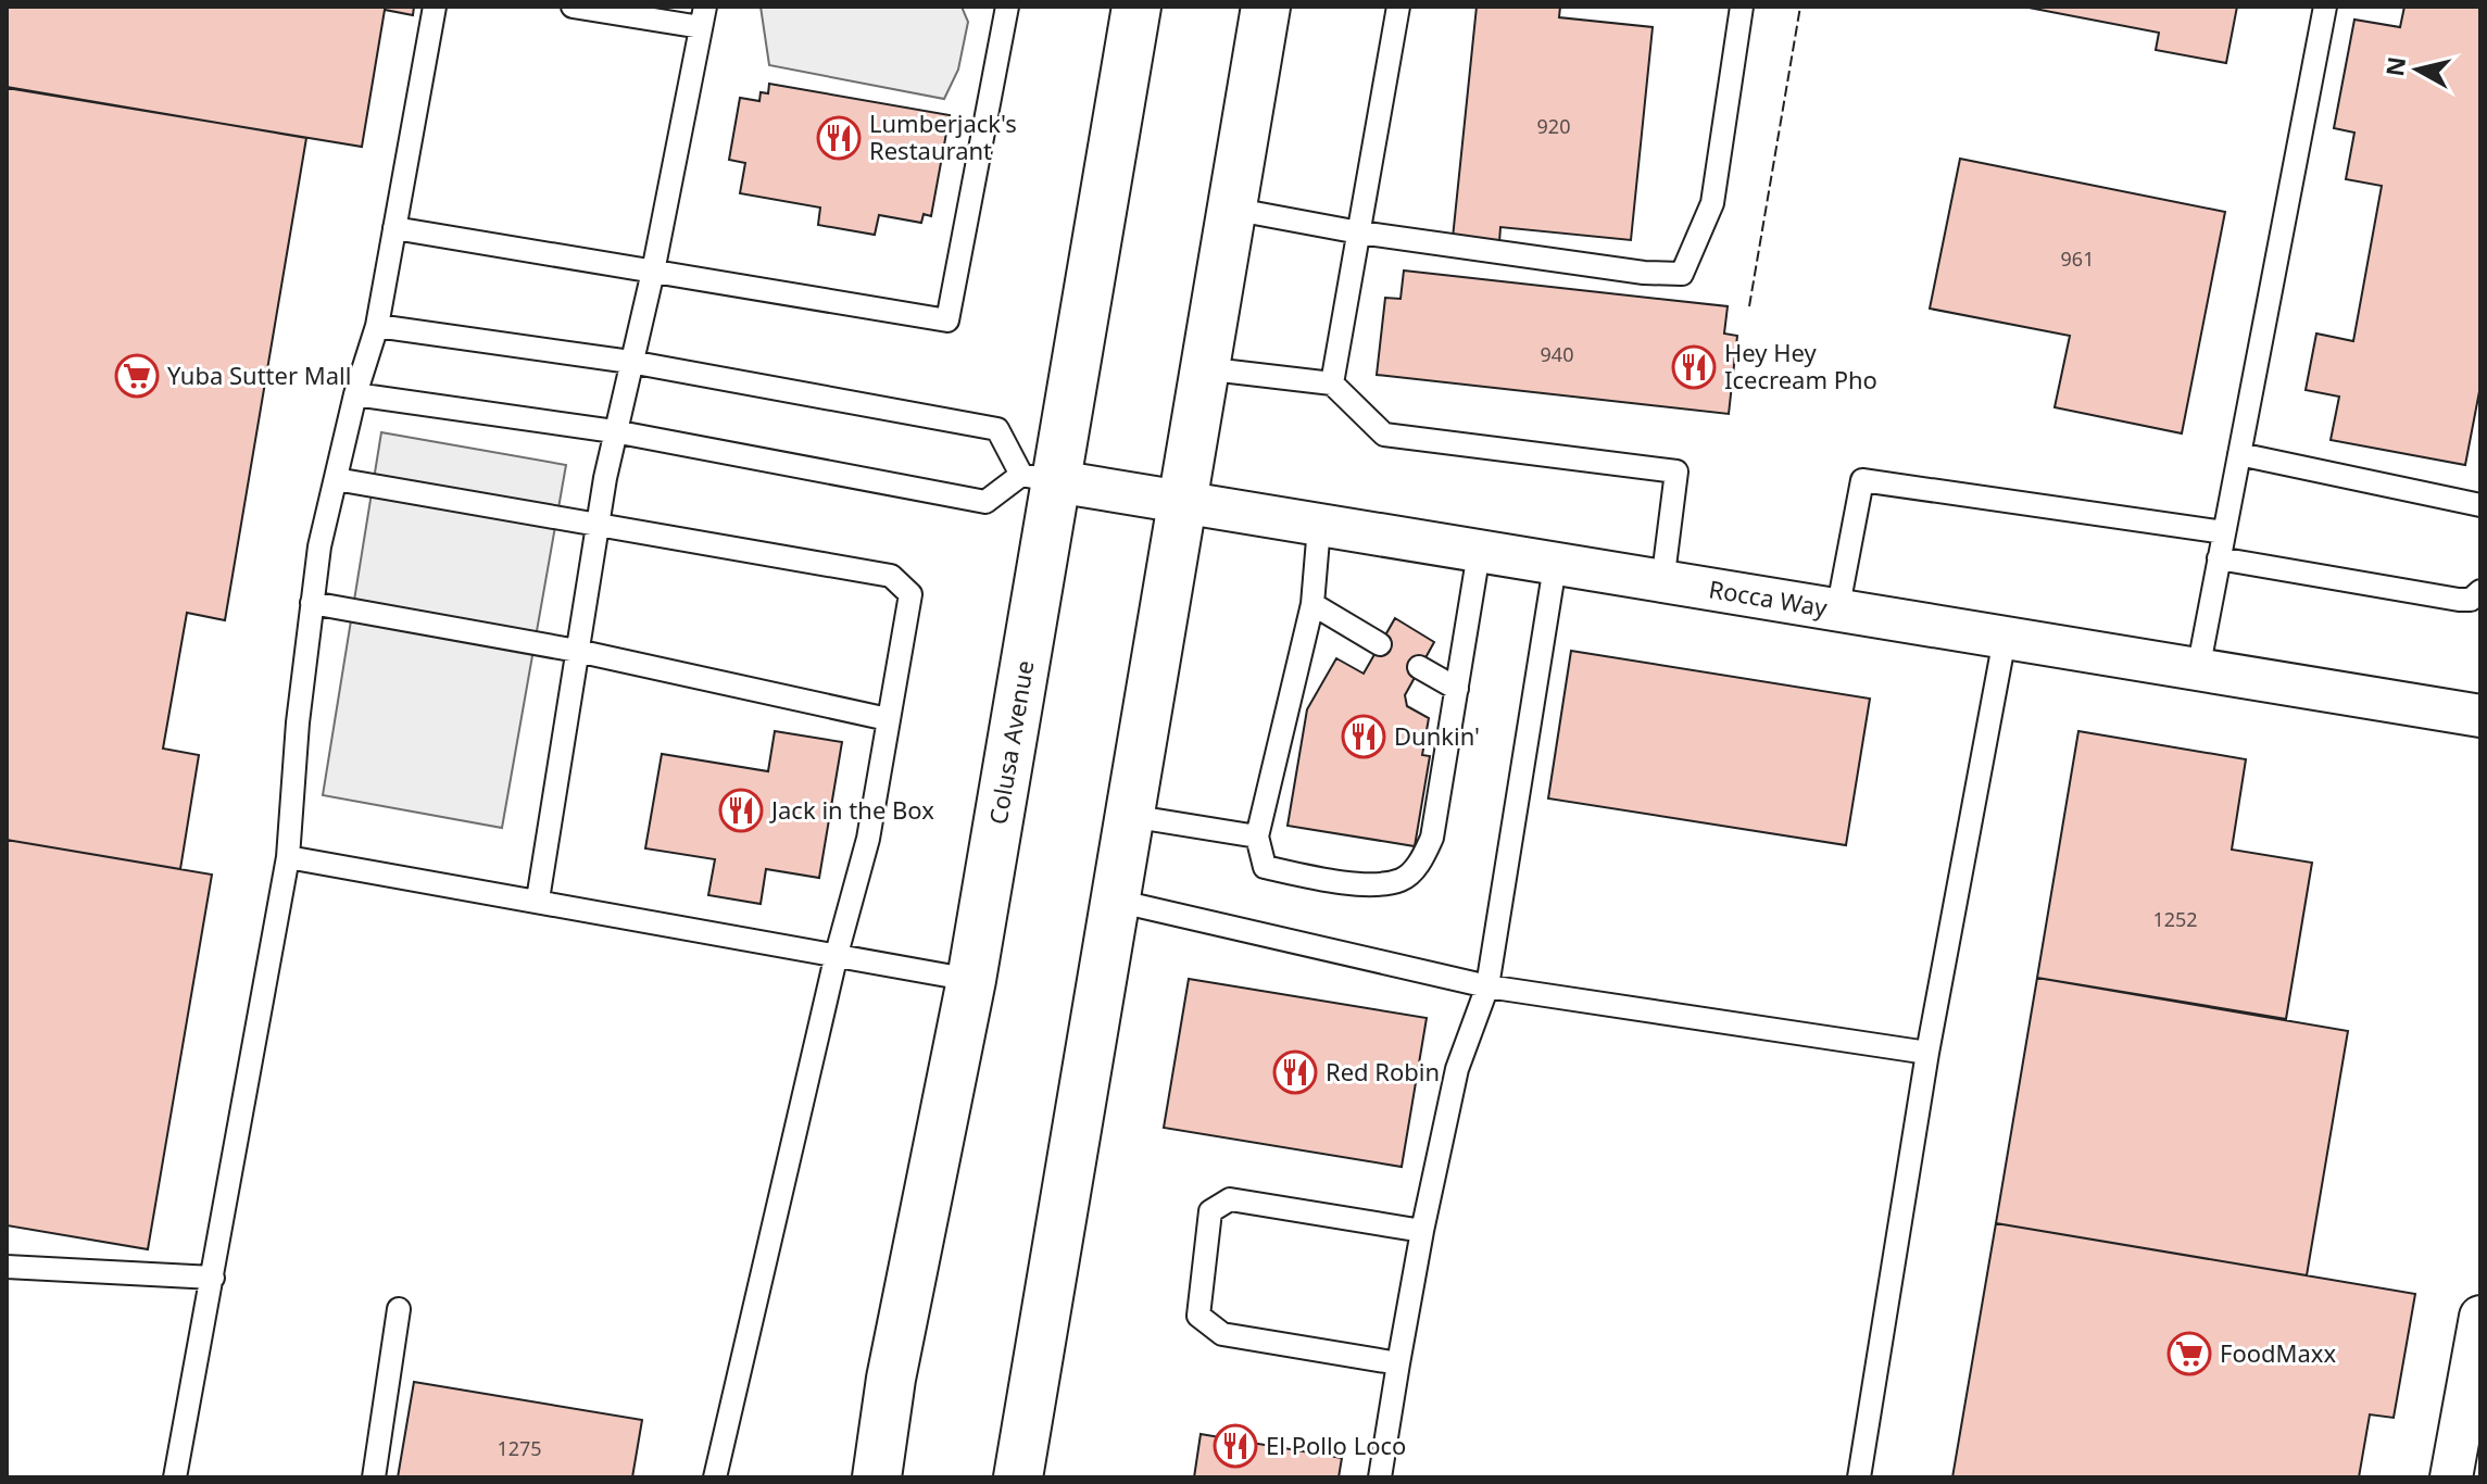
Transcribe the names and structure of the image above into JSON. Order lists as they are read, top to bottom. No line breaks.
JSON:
{"streets":{"highway":["Colusa Avenue"],"street":["Rocca Way"]},"crossings":[["Rocca Way","Colusa Avenue"]],"places":{"restaurant":["Lumberjack's Restaurant","Hey Hey Icecream Pho","Dunkin'","Jack in the Box","Red Robin","El Pollo Loco"],"supermarket":["Yuba Sutter Mall","FoodMaxx"]},"house_numbers":["920","961","940","1252","1275"],"north":"left"}
